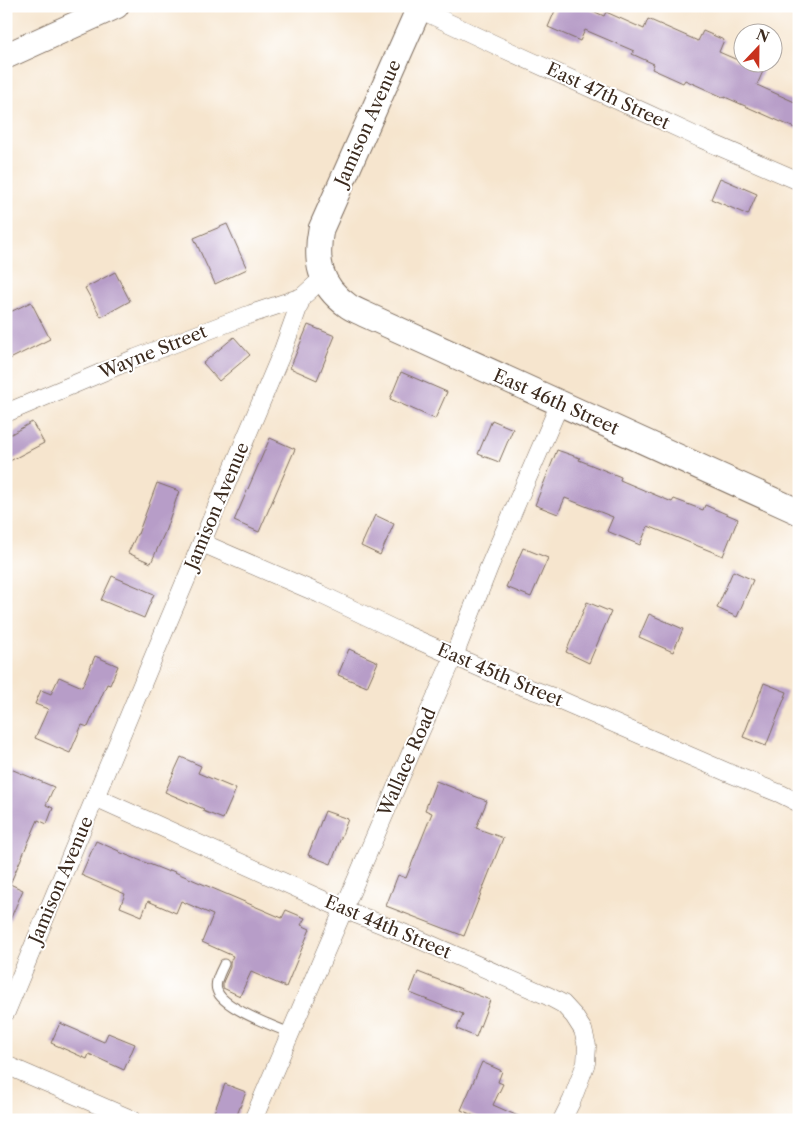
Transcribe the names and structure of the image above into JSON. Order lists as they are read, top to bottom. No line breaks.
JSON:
{"streets":{"street":["East 47th Street","Jamison Avenue","Wayne Street","East 46th Street","East 45th Street","Wallace Road","East 44th Street"]},"crossings":[["East 47th Street","Jamison Avenue"],["Jamison Avenue","Wayne Street"],["Jamison Avenue","East 46th Street"],["Jamison Avenue","East 45th Street"],["Jamison Avenue","East 44th Street"],["East 46th Street","Wallace Road"],["East 45th Street","Wallace Road"],["Wallace Road","East 44th Street"]],"north":"top"}
